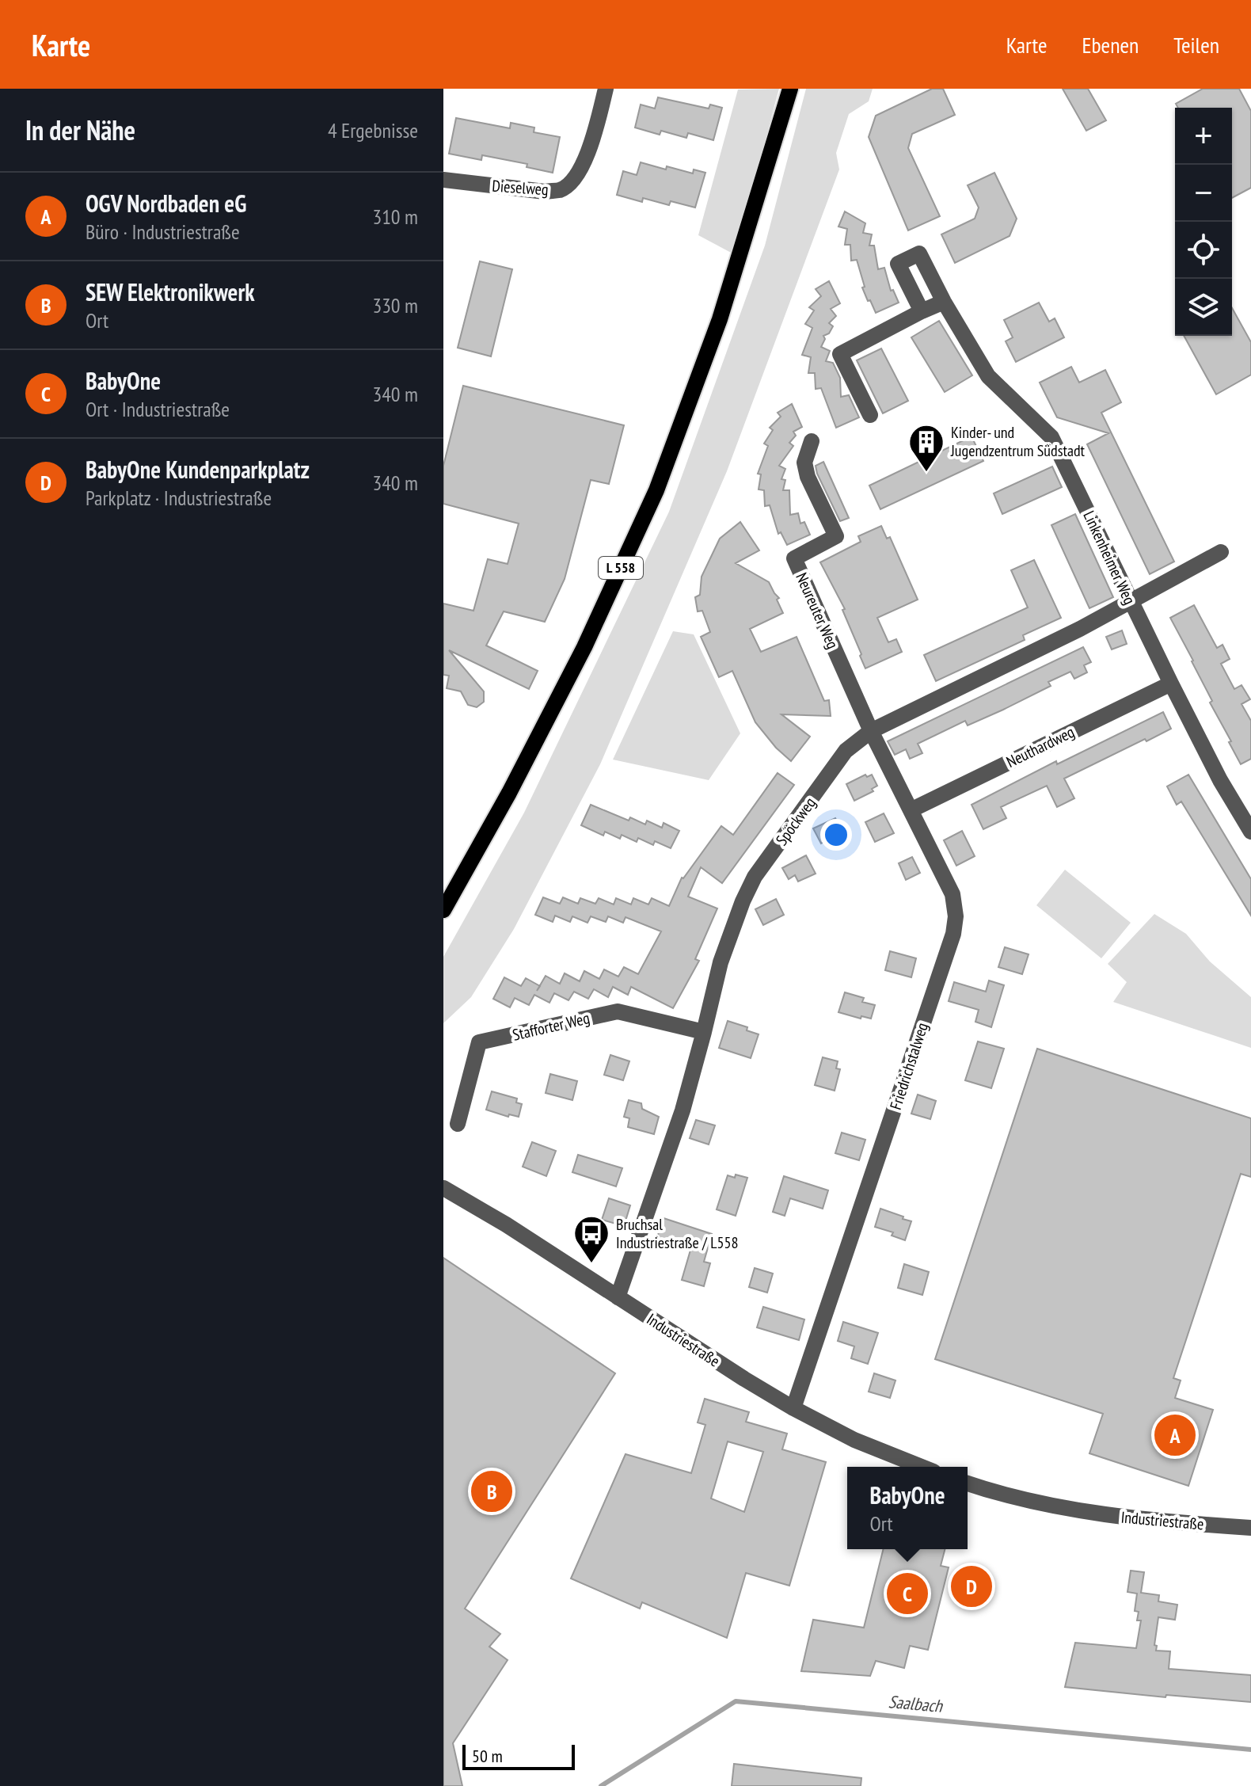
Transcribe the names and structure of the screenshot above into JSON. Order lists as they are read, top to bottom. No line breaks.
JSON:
{"streets":{"main road":["L 558"],"street":["Dieselweg","Linkenheimer Weg","Neureuter Weg","Neuthardweg","Spöckweg","Stafforter Weg","Friedrichstalweg","Industriestraße"]},"crossings":[["Linkenheimer Weg","Neuthardweg"],["Linkenheimer Weg","Spöckweg"],["Neureuter Weg","Spöckweg"],["Neureuter Weg","Friedrichstalweg"],["Neuthardweg","Friedrichstalweg"],["Spöckweg","Stafforter Weg"],["Spöckweg","Friedrichstalweg"],["Spöckweg","Industriestraße"],["Friedrichstalweg","Industriestraße"]],"water":["Saalbach"],"places":{"building":["Kinder- und Jugendzentrum Südstadt"],"bus stop":["Bruchsal Industriestraße / L558"]},"scale_bar":"50 m","page":{"header":"Karte","nav":["Karte","Ebenen","Teilen"],"heading":["In der Nähe","4 Ergebnisse"],"map_buttons":["+","−"],"list":[{"mark":"A","name":"OGV Nordbaden eG","note":"Büro · Industriestraße","value":"310 m"},{"mark":"B","name":"SEW Elektronikwerk","note":"Ort","value":"330 m"},{"mark":"C","name":"BabyOne","note":"Ort · Industriestraße","value":"340 m"},{"mark":"D","name":"BabyOne Kundenparkplatz","note":"Parkplatz · Industriestraße","value":"340 m"}],"pins":["A","B","D","C"],"popup":["BabyOne","Ort"],"scale":"50 m"}}
